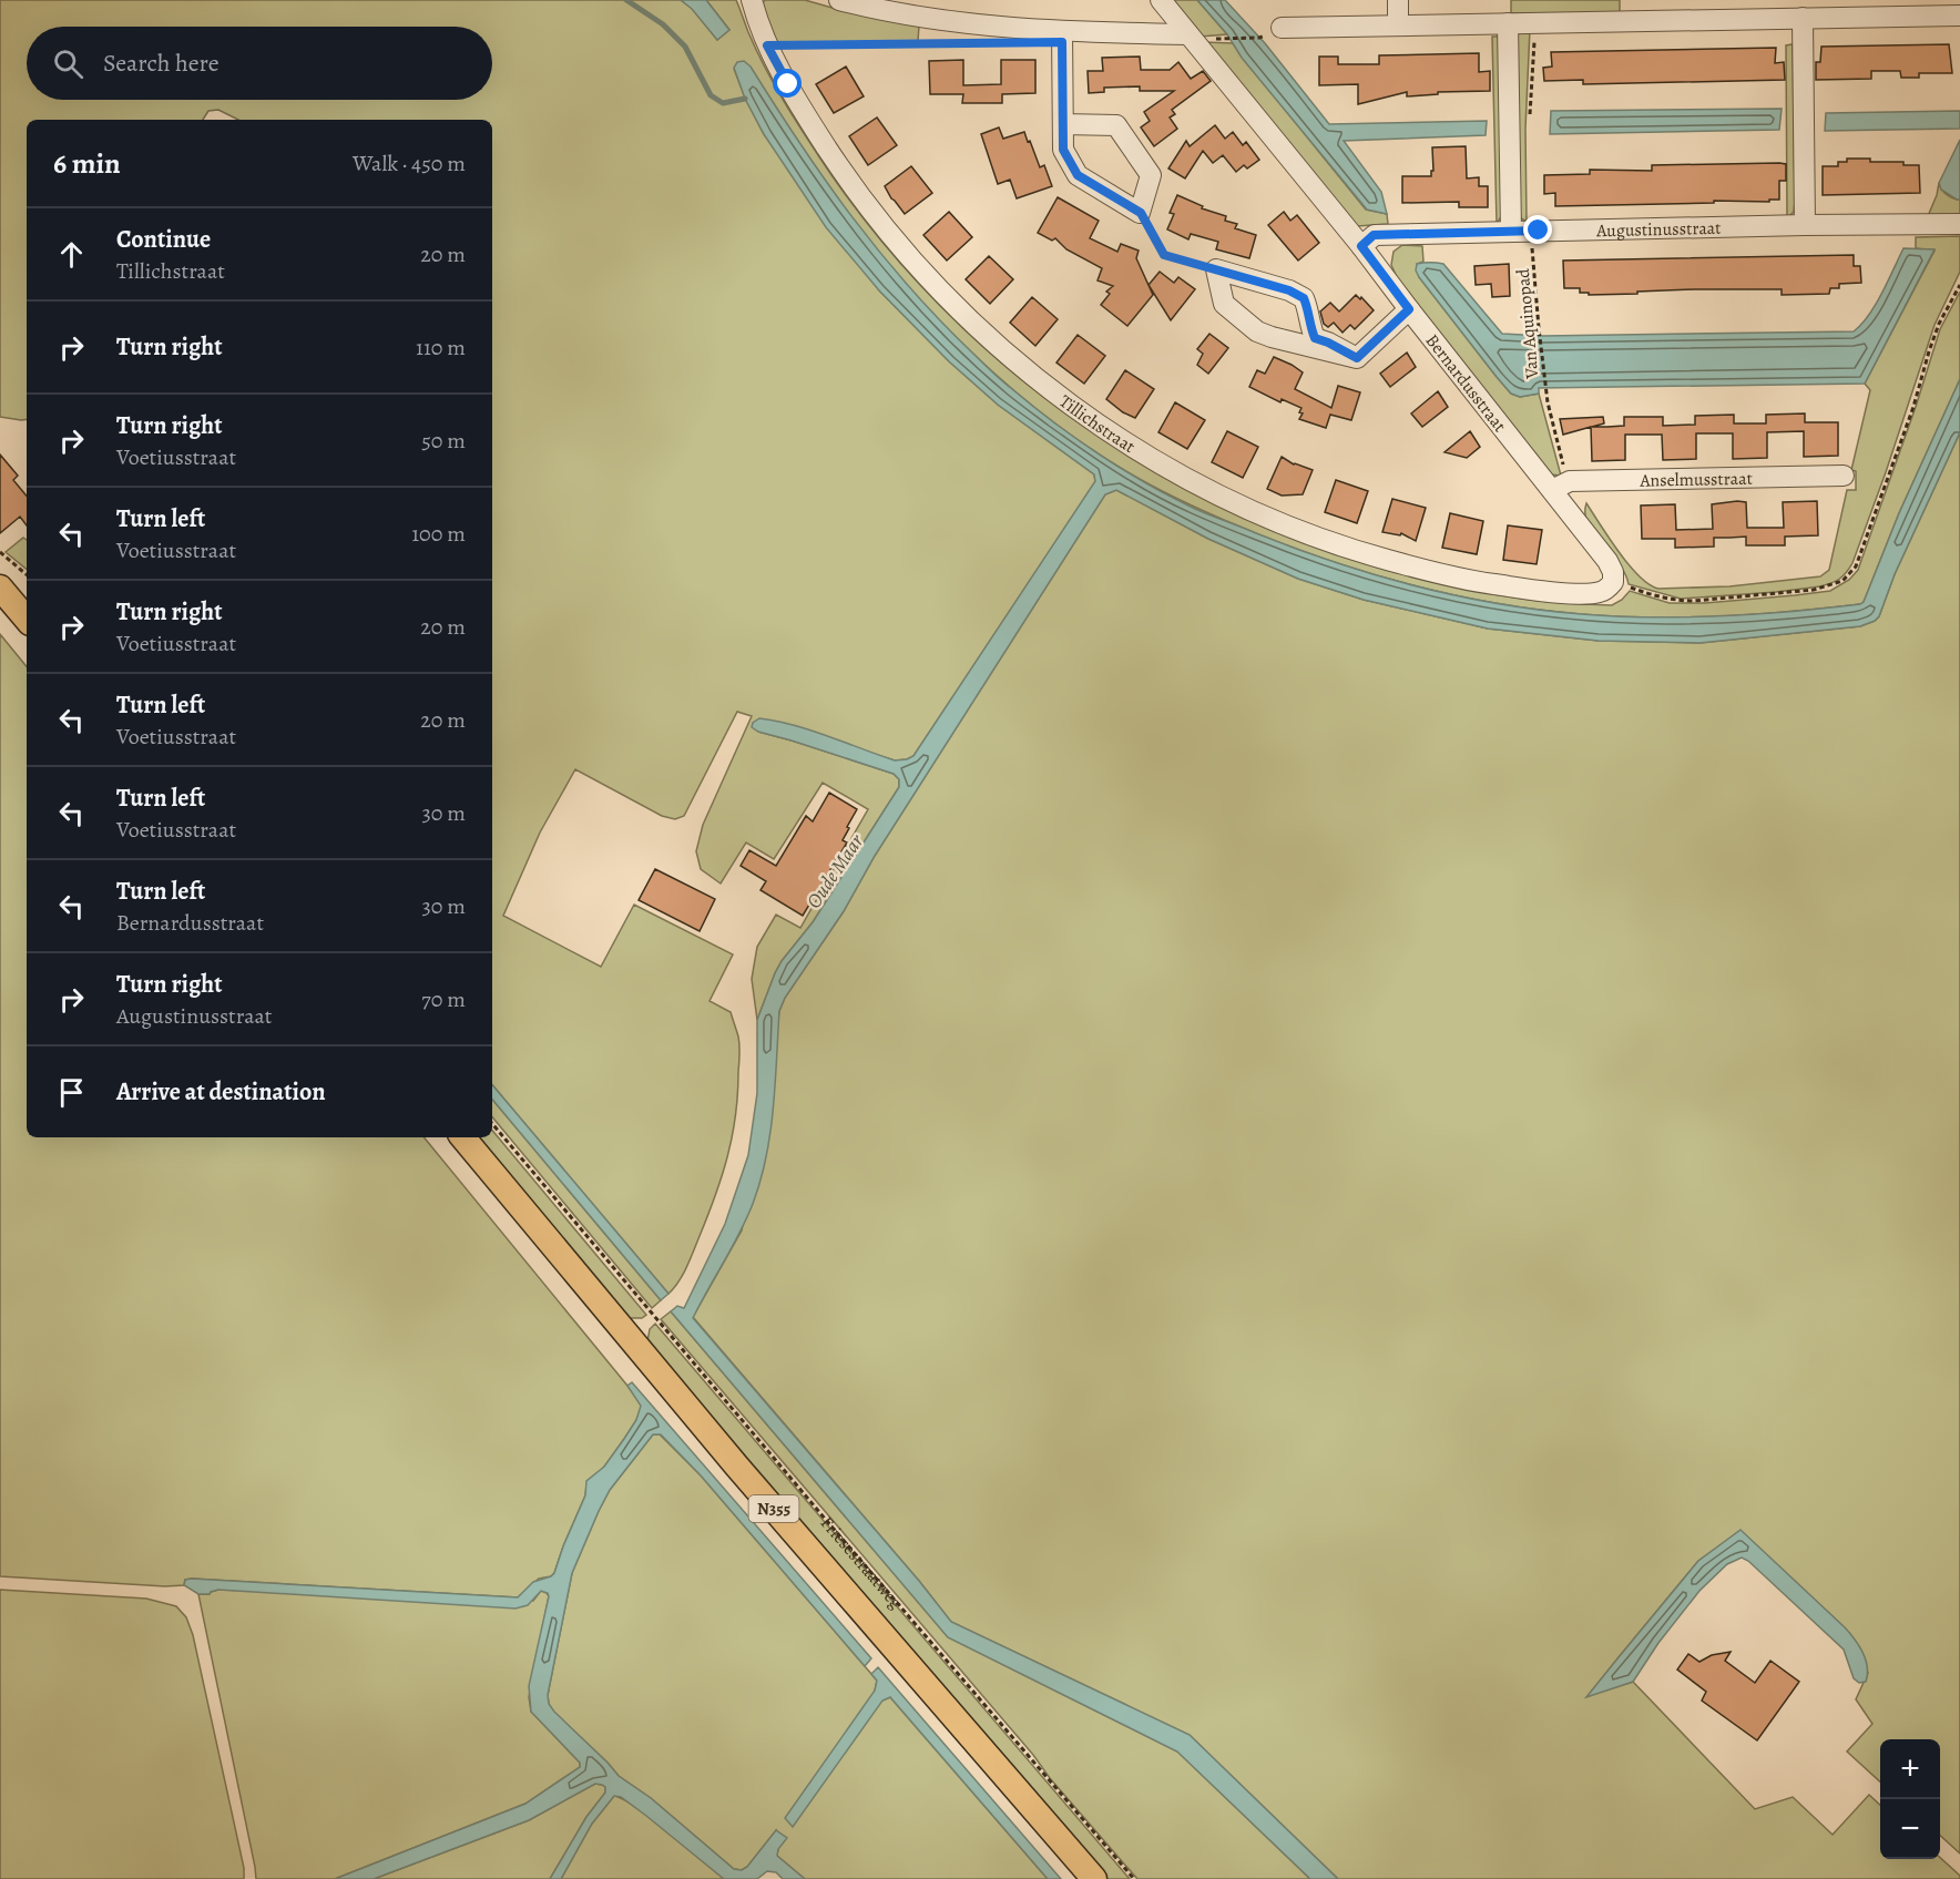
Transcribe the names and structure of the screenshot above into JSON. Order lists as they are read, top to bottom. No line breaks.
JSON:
{"streets":{"main road":["N355","Friesestraatweg"],"street":["Augustinusstraat","Bernardusstraat","Tillichstraat","Anselmusstraat"],"path":["Van Aquinopad"]},"crossings":[["Augustinusstraat","Van Aquinopad"],["Augustinusstraat","Bernardusstraat"],["Van Aquinopad","Bernardusstraat"],["Van Aquinopad","Anselmusstraat"],["Bernardusstraat","Tillichstraat"],["Bernardusstraat","Anselmusstraat"]],"water":["Oude Maar"],"page":{"search":"Search here","heading":["6 min","Walk · 450 m"],"list":[["Continue","Tillichstraat","20 m"],["Turn right","110 m"],["Turn right","Voetiusstraat","50 m"],["Turn left","Voetiusstraat","100 m"],["Turn right","Voetiusstraat","20 m"],["Turn left","Voetiusstraat","20 m"],["Turn left","Voetiusstraat","30 m"],["Turn left","Bernardusstraat","30 m"],["Turn right","Augustinusstraat","70 m"],"Arrive at destination"],"map_buttons":["+","−"]}}
